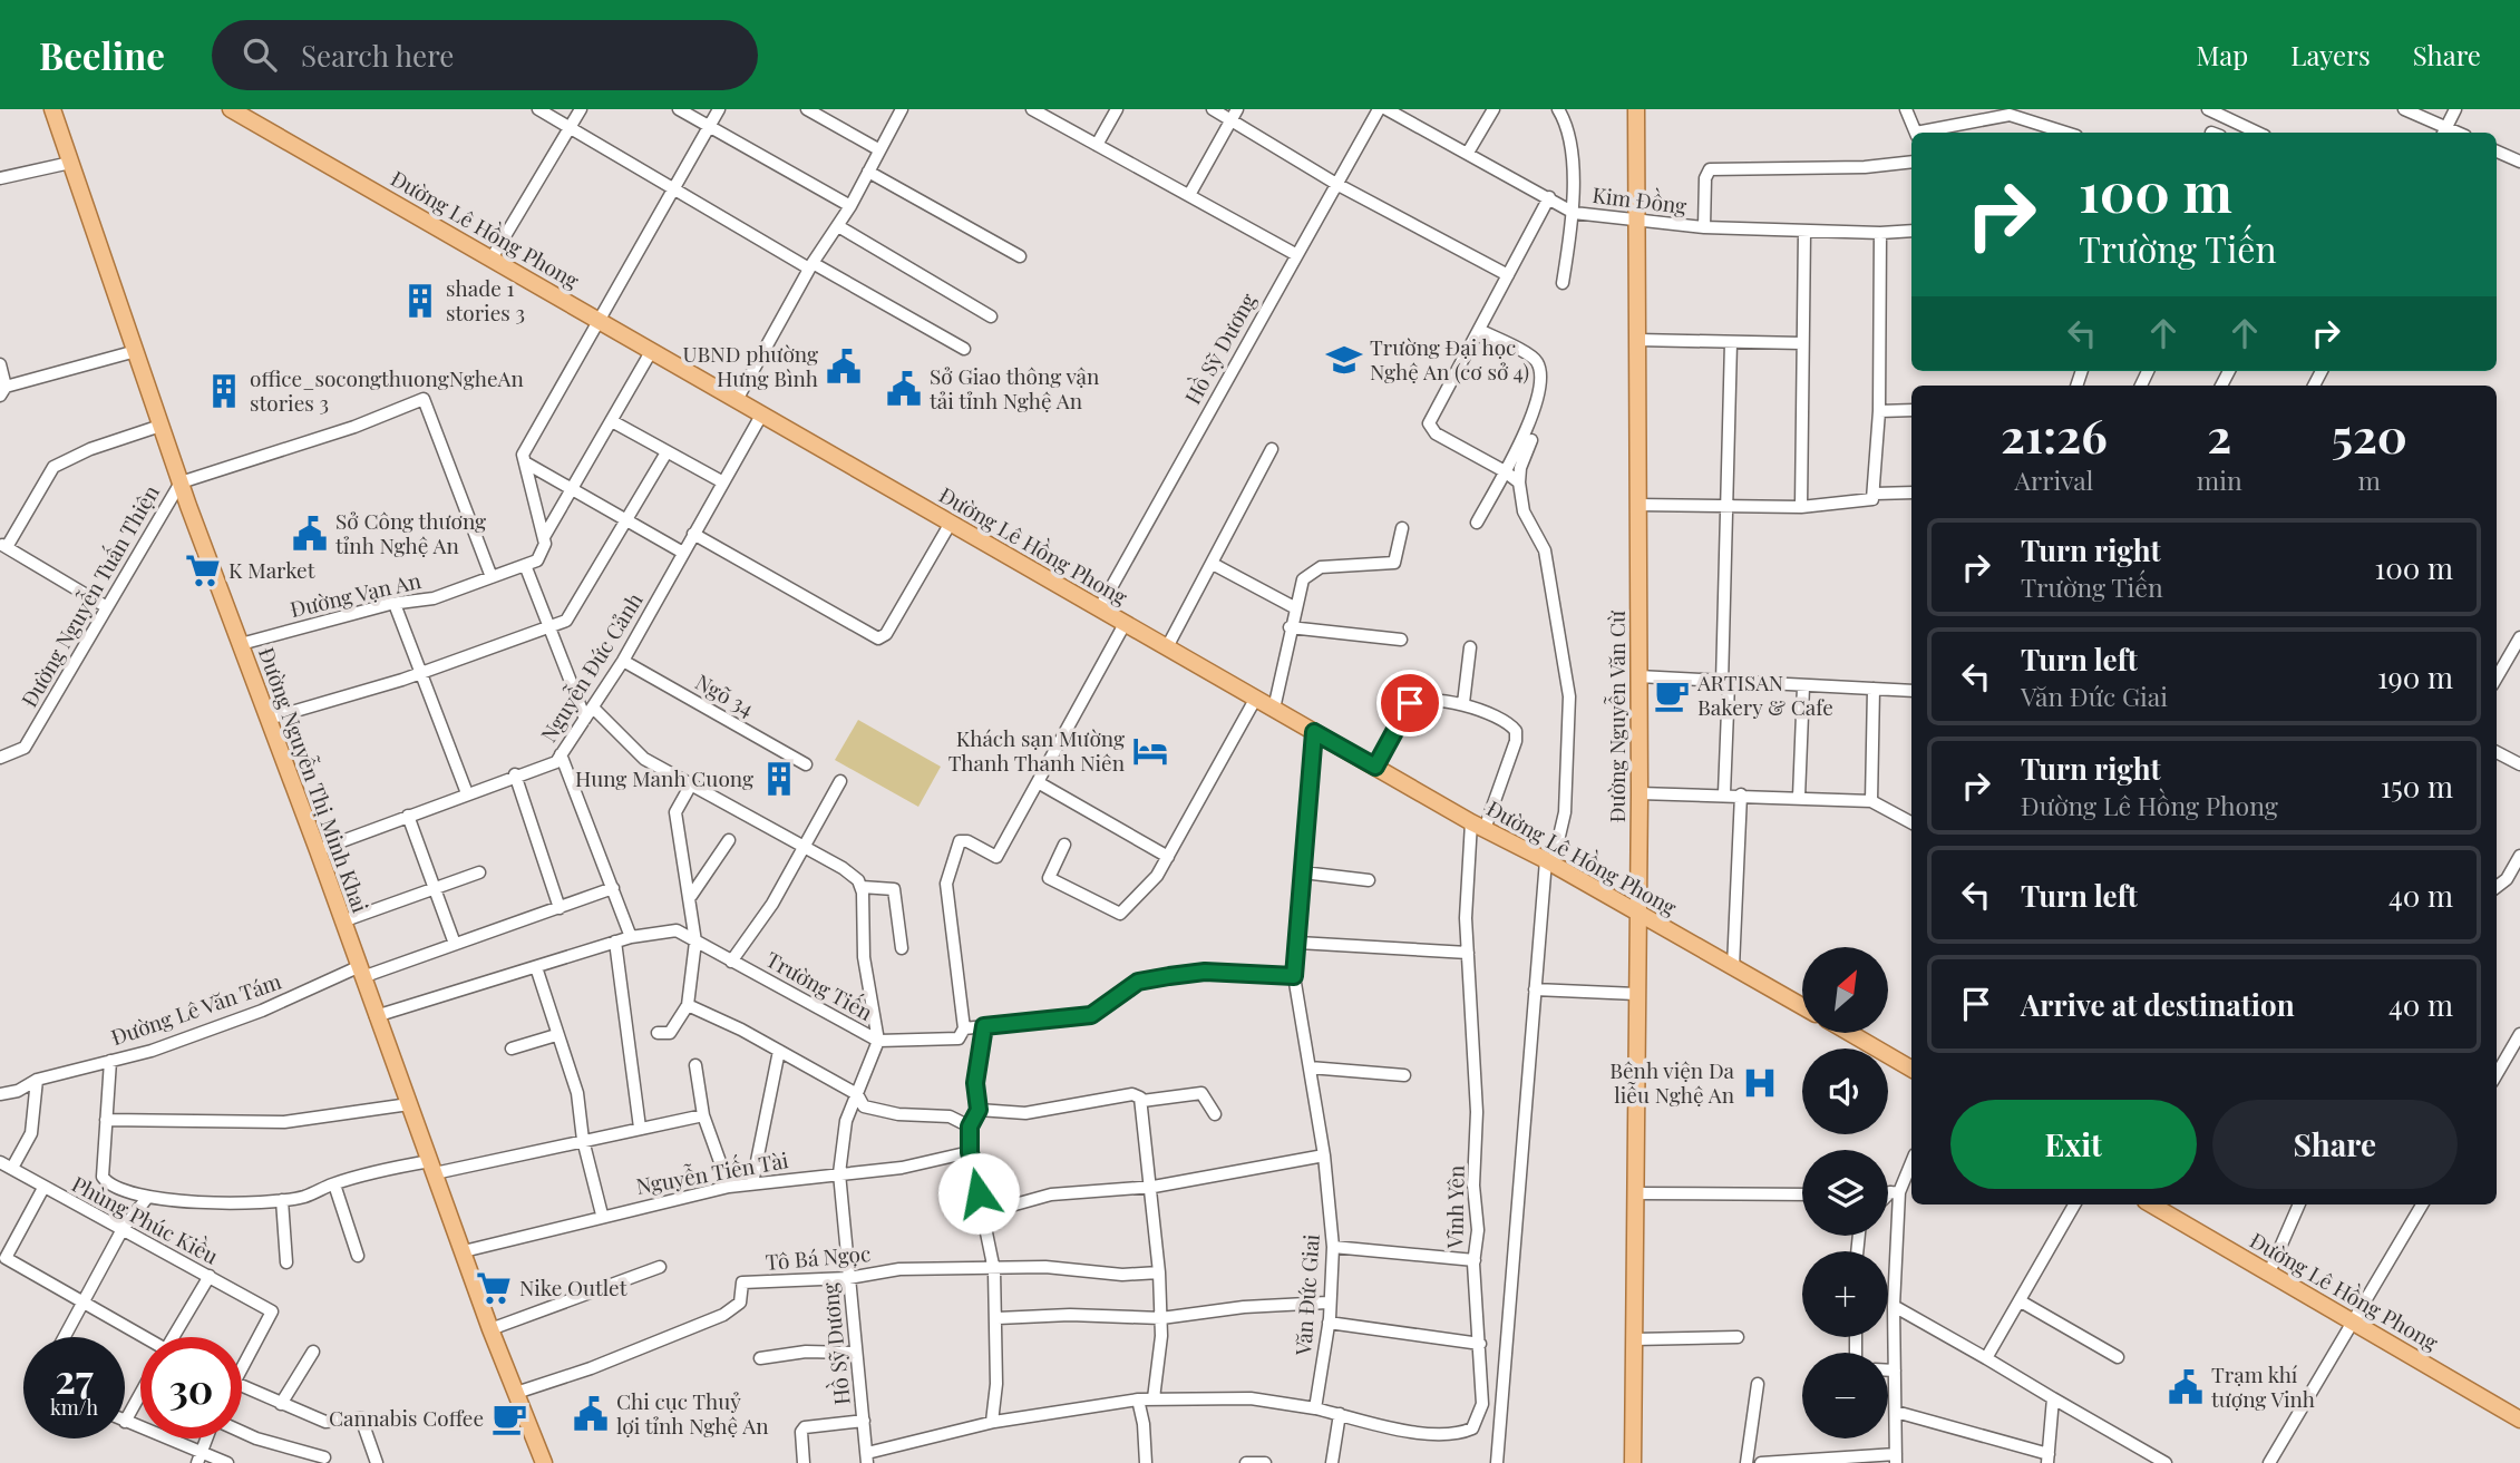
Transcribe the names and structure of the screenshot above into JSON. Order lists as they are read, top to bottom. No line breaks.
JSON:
{"streets":{"main road":["Đường Lê Hồng Phong","Đường Nguyễn Văn Cừ","Đường Nguyễn Thị Minh Khai"],"street":["Kim Đồng","Hồ Sỹ Dương","Đường Vạn An","Đường Nguyễn Tuấn Thiện","Nguyễn Đức Cảnh","Ngõ 34","Trường Tiến","Đường Lê Văn Tám","Nguyễn Tiến Tài","Vĩnh Yên","Phùng Phúc Kiều","Tô Bá Ngọc","Văn Đức Giai"]},"crossings":[["Kim Đồng","Đường Nguyễn Văn Cừ"],["Đường Lê Hồng Phong","Hồ Sỹ Dương"],["Đường Lê Hồng Phong","Nguyễn Đức Cảnh"],["Đường Lê Hồng Phong","Đường Nguyễn Văn Cừ"],["Đường Lê Hồng Phong","Vĩnh Yên"],["Đường Lê Hồng Phong","Văn Đức Giai"],["Hồ Sỹ Dương","Trường Tiến"],["Hồ Sỹ Dương","Nguyễn Tiến Tài"],["Hồ Sỹ Dương","Tô Bá Ngọc"],["Đường Vạn An","Đường Nguyễn Thị Minh Khai"],["Đường Nguyễn Tuấn Thiện","Đường Nguyễn Thị Minh Khai"],["Nguyễn Đức Cảnh","Ngõ 34"],["Nguyễn Đức Cảnh","Đường Nguyễn Thị Minh Khai"],["Đường Nguyễn Thị Minh Khai","Trường Tiến"],["Đường Nguyễn Thị Minh Khai","Đường Lê Văn Tám"],["Đường Nguyễn Thị Minh Khai","Nguyễn Tiến Tài"],["Đường Nguyễn Thị Minh Khai","Tô Bá Ngọc"],["Trường Tiến","Văn Đức Giai"],["Vĩnh Yên","Văn Đức Giai"]],"places":{"building":["shade 1 stories 3","office_socongthuongNgheAn stories 3","Hung Manh Cuong"],"school or university":["Trường Đại học Nghệ An (cơ sở 4)"],"public building":["UBND phường Hưng Bình","Sở Giao thông vận tải tỉnh Nghệ An","Sở Công thương tỉnh Nghệ An","Trạm khí tượng Vinh","Chi cục Thuỷ lợi tỉnh Nghệ An"],"supermarket":["K Market","Nike Outlet"],"cafe":["ARTISAN Bakery & Cafe","Cannabis Coffee"],"hotel":["Khách sạn Mường Thanh Thanh Niên"],"hospital":["Bệnh viện Da liễu Nghệ An"]},"north":"top right","page":{"header":"Beeline","search":"Search here","nav":["Map","Layers","Share"],"turn":["100 m","Trường Tiến"],"eta":["21:26","Arrival","2","min","520","m"],"list":[{"name":"Turn right","note":"Trường Tiến","value":"100 m"},{"name":"Turn left","note":"Văn Đức Giai","value":"190 m"},{"name":"Turn right","note":"Đường Lê Hồng Phong","value":"150 m"},{"name":"Turn left","value":"40 m"},{"name":"Arrive at destination","value":"40 m"}],"map_buttons":["+","−"],"buttons":["Exit","Share"],"speed":"27 km/h","limit":"30"}}
